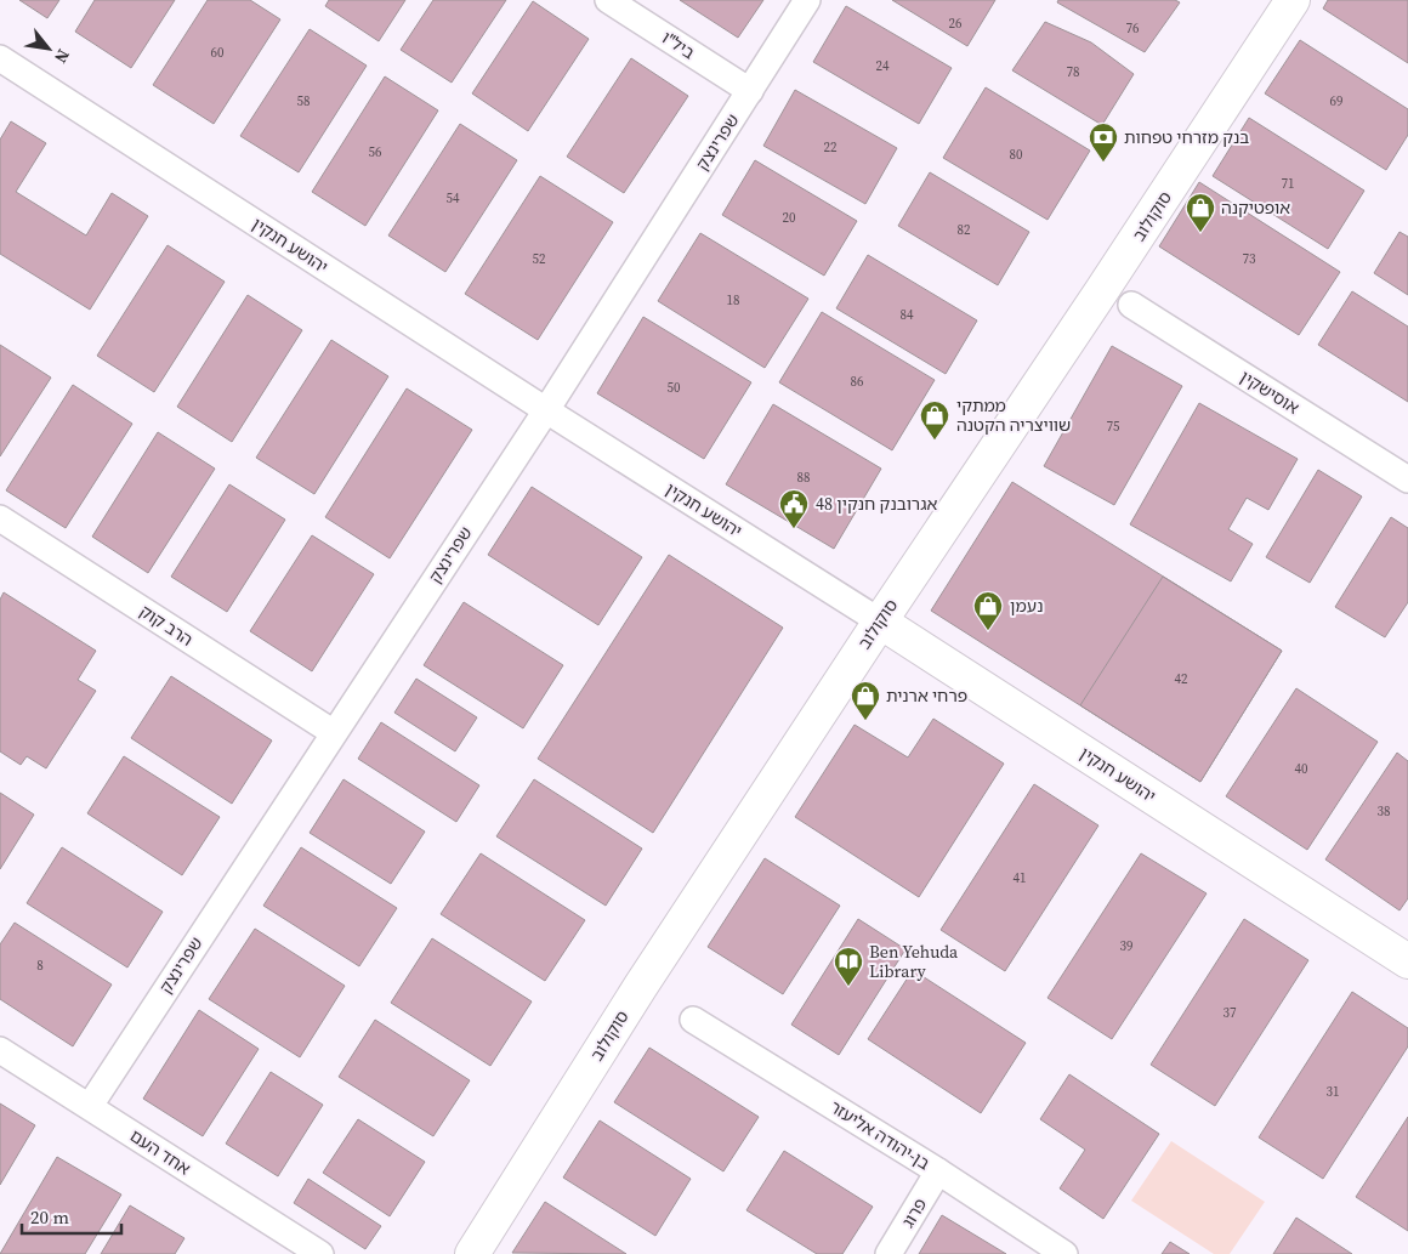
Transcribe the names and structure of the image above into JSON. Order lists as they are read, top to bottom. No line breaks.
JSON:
{"streets":{"street":["ביל\"ו","שפרינצק","סוקולוב","יהושע חנקין","אוסישקין","הרב קוק","בן-יהודה אליעזר","אחד העם","פרוג"]},"crossings":[["ביל\"ו","שפרינצק"],["שפרינצק","יהושע חנקין"],["שפרינצק","הרב קוק"],["שפרינצק","אחד העם"],["סוקולוב","יהושע חנקין"],["בן-יהודה אליעזר","פרוג"]],"places":{"bank":["בנק מזרחי טפחות"],"shop":["אופטיקנה","ממתקי שוויצריה הקטנה","נעמן","פרחי ארנית"],"public building":["אגרובנק חנקין 48"],"library":["Ben Yehuda Library"]},"house_numbers":["26","76","60","24","78","58","69","22","56","80","71","54","20","82","52","73","18","84","86","50","75","88","42","40","38","41","39","8","37","31"],"scale_bar":"20 m","north":"bottom right"}
